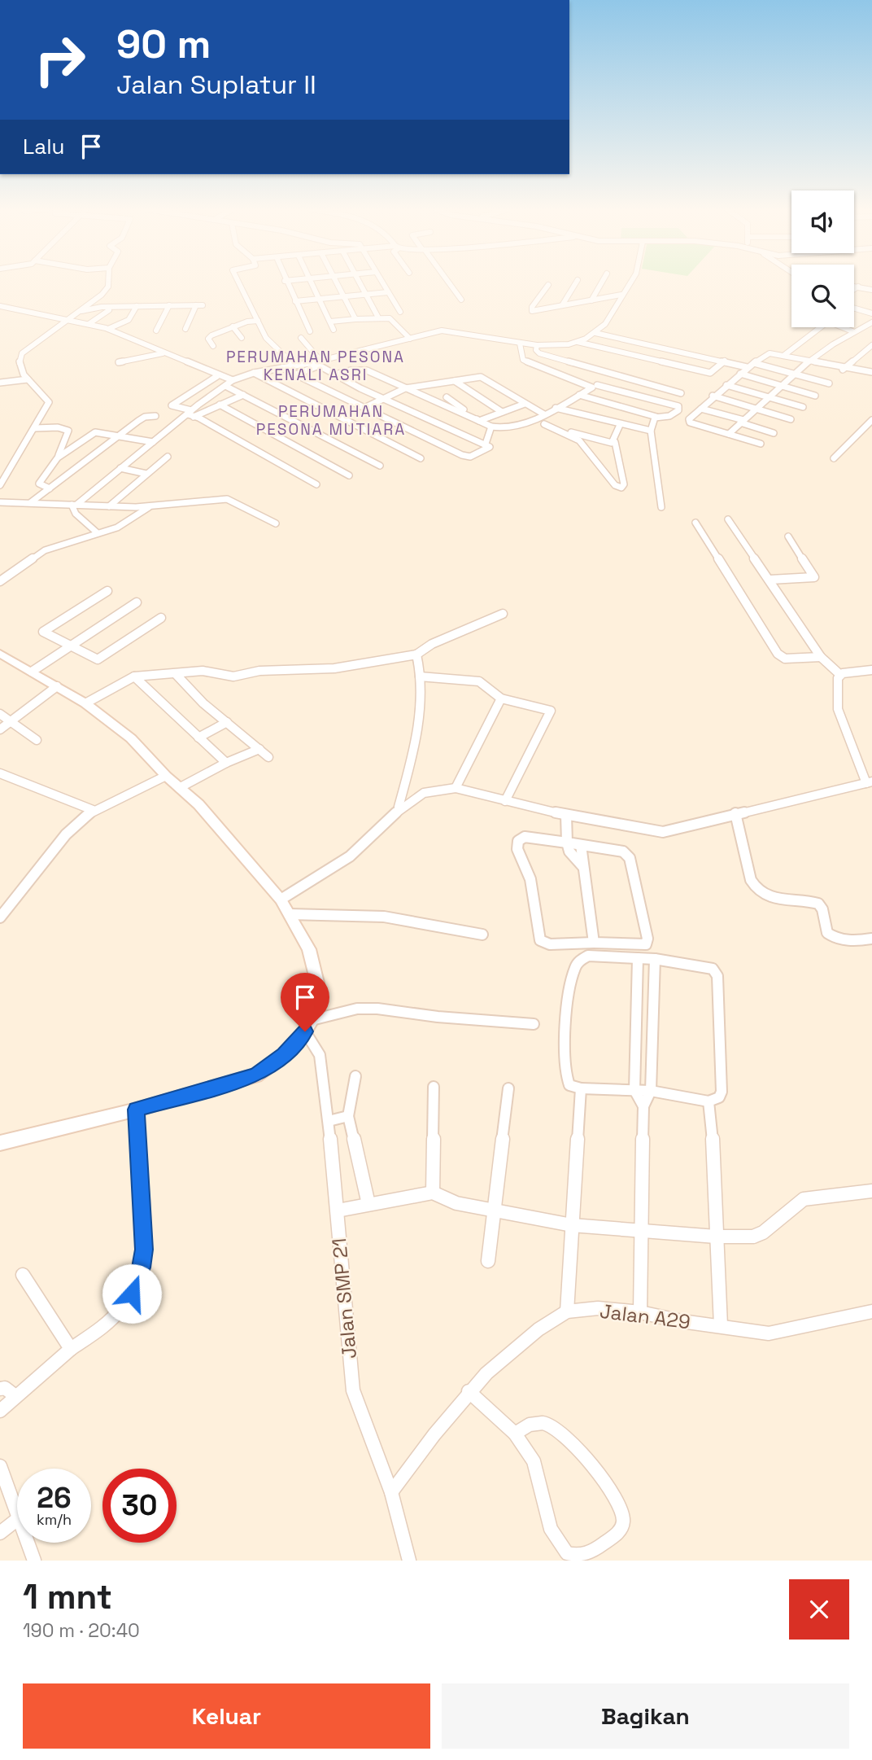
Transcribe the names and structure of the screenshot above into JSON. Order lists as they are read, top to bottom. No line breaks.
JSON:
{"streets":{"street":["Jalan SMP 21","Jalan A29"]},"crossings":[["Jalan SMP 21","Jalan A29"]],"districts":["PERUMAHAN PESONA KENALI ASRI","PERUMAHAN PESONA MUTIARA"],"page":{"turn":["90 m","Jalan Suplatur II"],"then":"Lalu","speed":"26 km/h","limit":"30","heading":["1 mnt","190 m · 20:40"],"buttons":["Keluar","Bagikan"]}}
